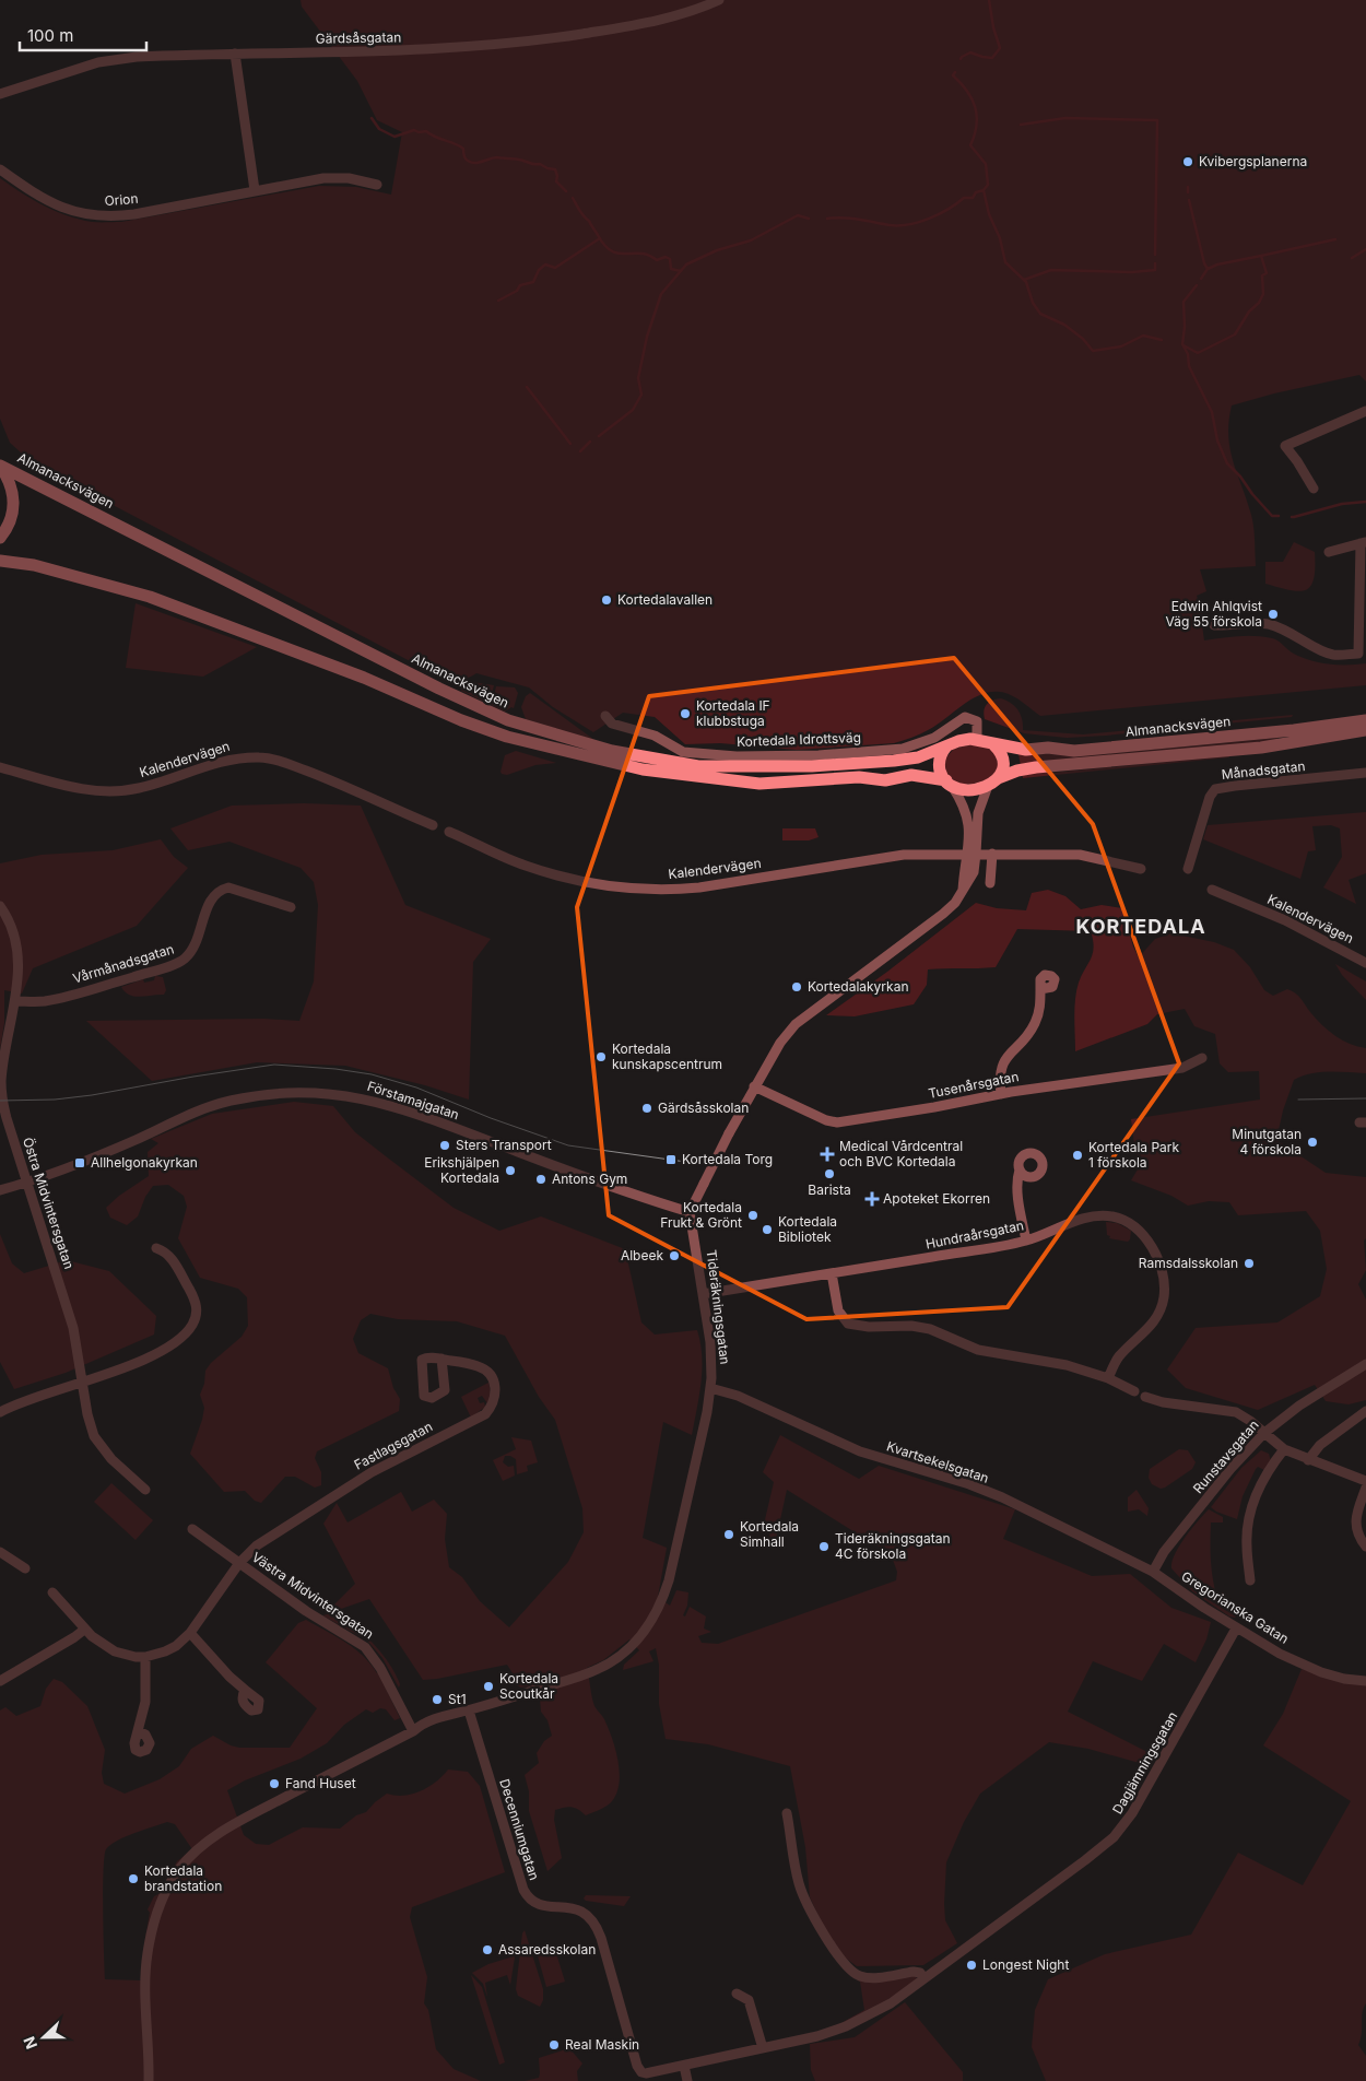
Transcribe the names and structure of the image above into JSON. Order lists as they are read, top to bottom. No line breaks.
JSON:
{"streets":{"main road":["Almanacksvägen"],"street":["Gärdsåsgatan","Orion","Kortedala Idrottsväg","Kalendervägen","Månadsgatan","Vårmånadsgatan","Tusenårsgatan","Förstamajgatan","Östra Midvintersgatan","Hundraårsgatan","Tideräkningsgatan","Fastlagsgatan","Runstavsgatan","Kvartsekelsgatan","Västra Midvintersgatan","Gregorianska Gatan","Dagjämningsgatan","Decenniumgatan"]},"crossings":[["Almanacksvägen","Kortedala Idrottsväg"],["Vårmånadsgatan","Östra Midvintersgatan"],["Förstamajgatan","Östra Midvintersgatan"],["Förstamajgatan","Tideräkningsgatan"],["Hundraårsgatan","Tideräkningsgatan"],["Tideräkningsgatan","Kvartsekelsgatan"],["Tideräkningsgatan","Västra Midvintersgatan"],["Tideräkningsgatan","Decenniumgatan"],["Fastlagsgatan","Västra Midvintersgatan"],["Runstavsgatan","Kvartsekelsgatan"],["Runstavsgatan","Gregorianska Gatan"],["Kvartsekelsgatan","Gregorianska Gatan"],["Gregorianska Gatan","Dagjämningsgatan"],["Dagjämningsgatan","Decenniumgatan"]],"districts":["KORTEDALA"],"places":{"other":["Kvibergsplanerna","Kortedalavallen","Edwin Ahlqvist Väg 55 förskola","Kortedala IF klubbstuga","Kortedalakyrkan","Kortedala kunskapscentrum","Gärdsåsskolan","Minutgatan 4 förskola","Sters Transport","Kortedala Park 1 förskola","Erikshjälpen Kortedala","Barista","Antons Gym","Kortedala Frukt & Grönt","Kortedala Bibliotek","Albeek","Ramsdalsskolan","Kortedala Simhall","Tideräkningsgatan 4C förskola","Kortedala Scoutkår","St1","Fand Huset","Kortedala brandstation","Assaredsskolan","Longest Night","Real Maskin"],"health":["Medical Vårdcentral och BVC Kortedala","Apoteket Ekorren"],"transit":["Kortedala Torg","Allhelgonakyrkan"]},"scale_bar":"100 m","north":"left"}
